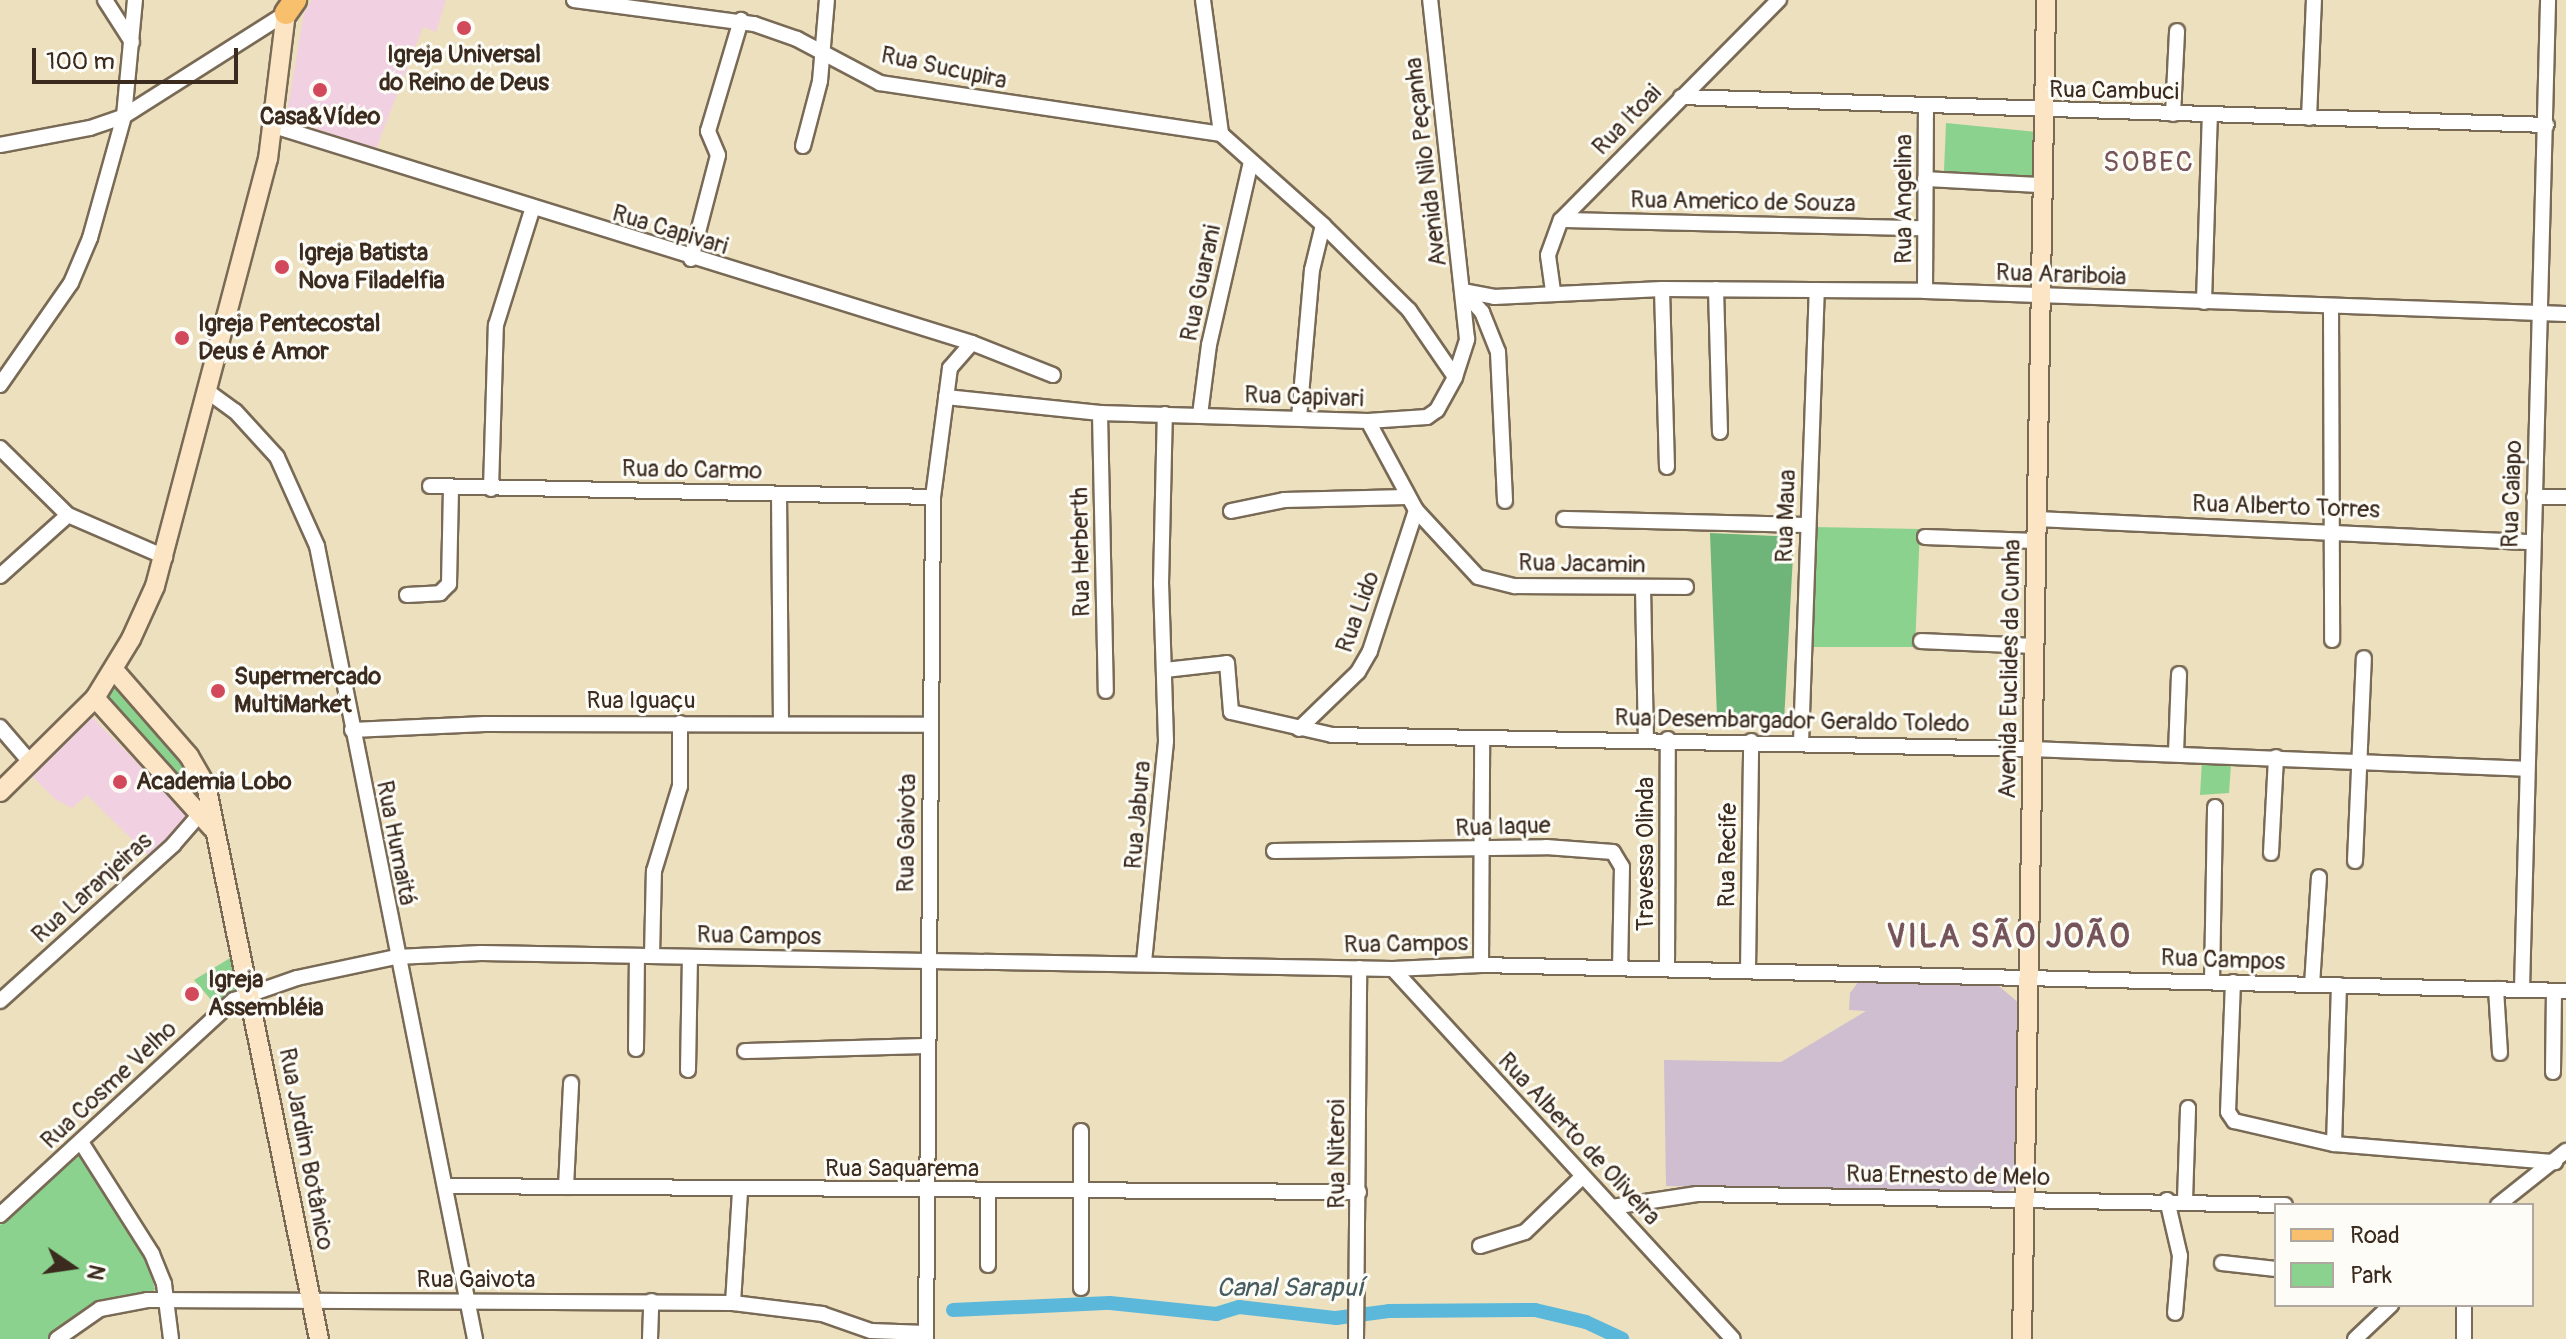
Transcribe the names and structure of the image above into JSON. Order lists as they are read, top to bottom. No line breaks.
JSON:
{"streets":{"main road":["Avenida Euclides da Cunha","Rua Jardim Botânico"],"street":["Rua Sucupira","Rua Cambuci","Rua Itoai","Avenida Nilo Peçanha","Rua Angelina","Rua Americo de Souza","Rua Capivari","Rua Arariboia","Rua Guarani","Rua do Carmo","Rua Caiapo","Rua Alberto Torres","Rua Maua","Rua Herberth","Rua Jacamin","Rua Lido","Rua Iguaçu","Rua Desembargador Geraldo Toledo","Rua Jabura","Rua Iaque","Rua Gaivota","Rua Humaitá","Travessa Olinda","Rua Recife","Rua Laranjeiras","Rua Campos","Rua Cosme Velho","Rua Alberto de Oliveira","Rua Niteroi","Rua Saquarema","Rua Ernesto de Melo"]},"crossings":[["Rua Cambuci","Rua Itoai"],["Rua Cambuci","Rua Angelina"],["Rua Cambuci","Rua Caiapo"],["Rua Cambuci","Avenida Euclides da Cunha"],["Rua Itoai","Rua Americo de Souza"],["Rua Itoai","Rua Arariboia"],["Avenida Nilo Peçanha","Rua Capivari"],["Avenida Nilo Peçanha","Rua Arariboia"],["Rua Angelina","Rua Americo de Souza"],["Rua Angelina","Rua Arariboia"],["Rua Capivari","Rua Arariboia"],["Rua Capivari","Rua Guarani"],["Rua Capivari","Rua Herberth"],["Rua Capivari","Rua Jacamin"],["Rua Capivari","Rua Jabura"],["Rua Capivari","Rua Gaivota"],["Rua Arariboia","Rua Caiapo"],["Rua Arariboia","Rua Maua"],["Rua Arariboia","Avenida Euclides da Cunha"],["Rua do Carmo","Rua Gaivota"],["Rua Caiapo","Rua Alberto Torres"],["Rua Caiapo","Rua Desembargador Geraldo Toledo"],["Rua Caiapo","Rua Campos"],["Rua Alberto Torres","Avenida Euclides da Cunha"],["Rua Maua","Rua Desembargador Geraldo Toledo"],["Rua Jacamin","Rua Lido"],["Rua Lido","Rua Desembargador Geraldo Toledo"],["Avenida Euclides da Cunha","Rua Desembargador Geraldo Toledo"],["Avenida Euclides da Cunha","Rua Campos"],["Avenida Euclides da Cunha","Rua Ernesto de Melo"],["Rua Iguaçu","Rua Gaivota"],["Rua Iguaçu","Rua Humaitá"],["Rua Desembargador Geraldo Toledo","Travessa Olinda"],["Rua Desembargador Geraldo Toledo","Rua Recife"],["Rua Jabura","Rua Campos"],["Rua Iaque","Rua Campos"],["Rua Gaivota","Rua Humaitá"],["Rua Gaivota","Rua Campos"],["Rua Gaivota","Rua Jardim Botânico"],["Rua Gaivota","Rua Saquarema"],["Rua Humaitá","Rua Campos"],["Rua Humaitá","Rua Saquarema"],["Travessa Olinda","Rua Campos"],["Rua Recife","Rua Campos"],["Rua Laranjeiras","Rua Jardim Botânico"],["Rua Campos","Rua Cosme Velho"],["Rua Campos","Rua Alberto de Oliveira"],["Rua Campos","Rua Jardim Botânico"],["Rua Campos","Rua Niteroi"],["Rua Cosme Velho","Rua Jardim Botânico"],["Rua Alberto de Oliveira","Rua Ernesto de Melo"],["Rua Niteroi","Rua Saquarema"]],"districts":["SOBEC","VILA SÃO JOÃO"],"water":["Canal Sarapuí"],"places":["Igreja Universal do Reino de Deus","Casa&Vídeo","Igreja Batista Nova Filadelfia","Igreja Pentecostal Deus é Amor","Supermercado MultiMarket","Academia Lobo","Igreja Assembléia"],"legend":["Road","Park"],"scale_bar":"100 m","north":"right"}
